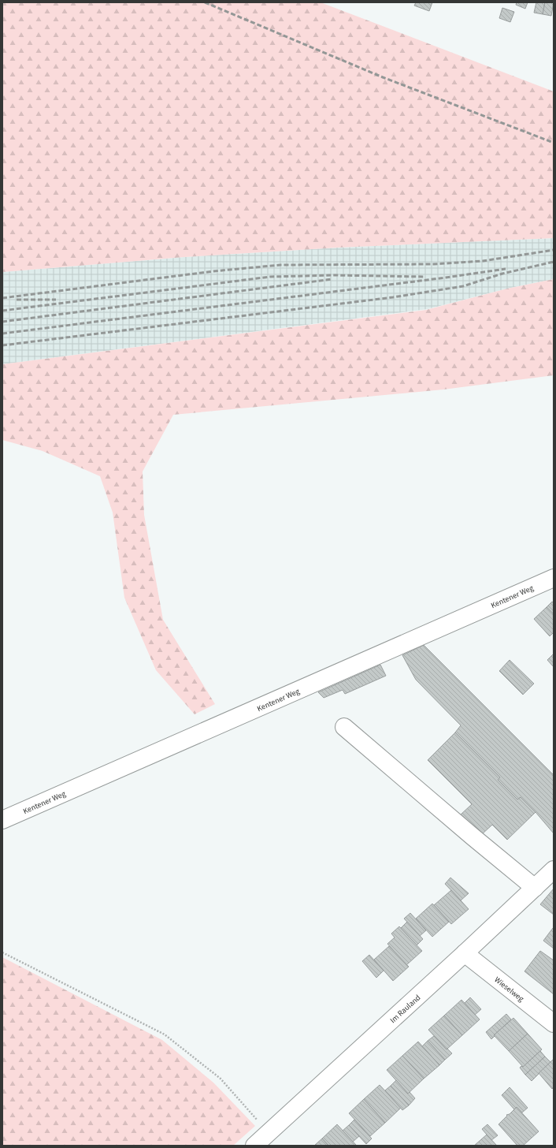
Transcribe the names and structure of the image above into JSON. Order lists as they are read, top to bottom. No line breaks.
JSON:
{"streets":{"street":["Kentener Weg","Wieselweg","Im Rauland"]},"crossings":[["Wieselweg","Im Rauland"]]}
